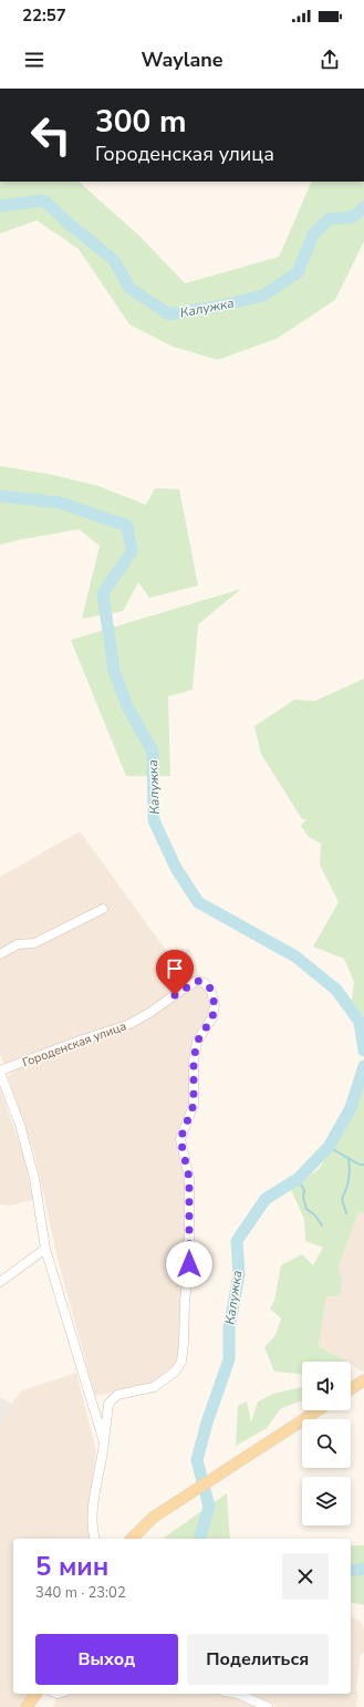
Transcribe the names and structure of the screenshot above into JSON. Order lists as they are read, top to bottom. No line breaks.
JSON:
{"streets":{"street":["Городенская улица"]},"water":["Калужка"],"page":{"status":"22:57","header":"Waylane","turn":["300 m","Городенская улица"],"heading":["5 мин","340 m · 23:02"],"buttons":["Выход","Поделиться"]}}
